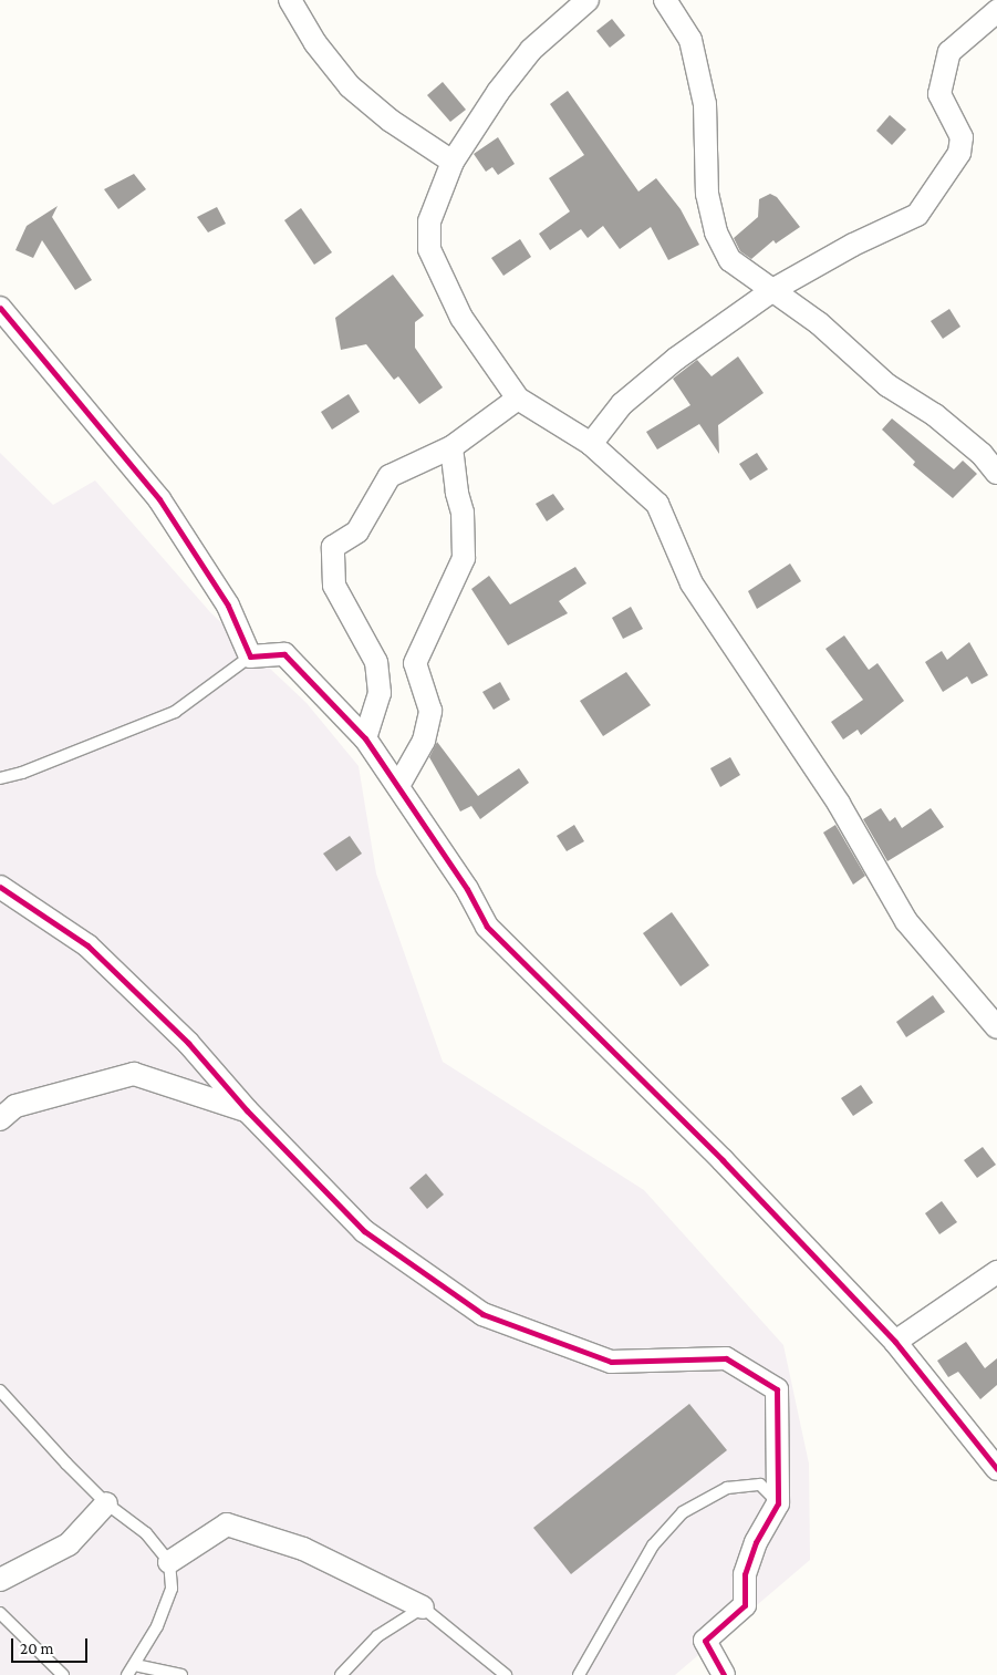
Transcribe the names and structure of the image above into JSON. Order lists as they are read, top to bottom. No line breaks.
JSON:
{"scale_bar":"20 m"}
